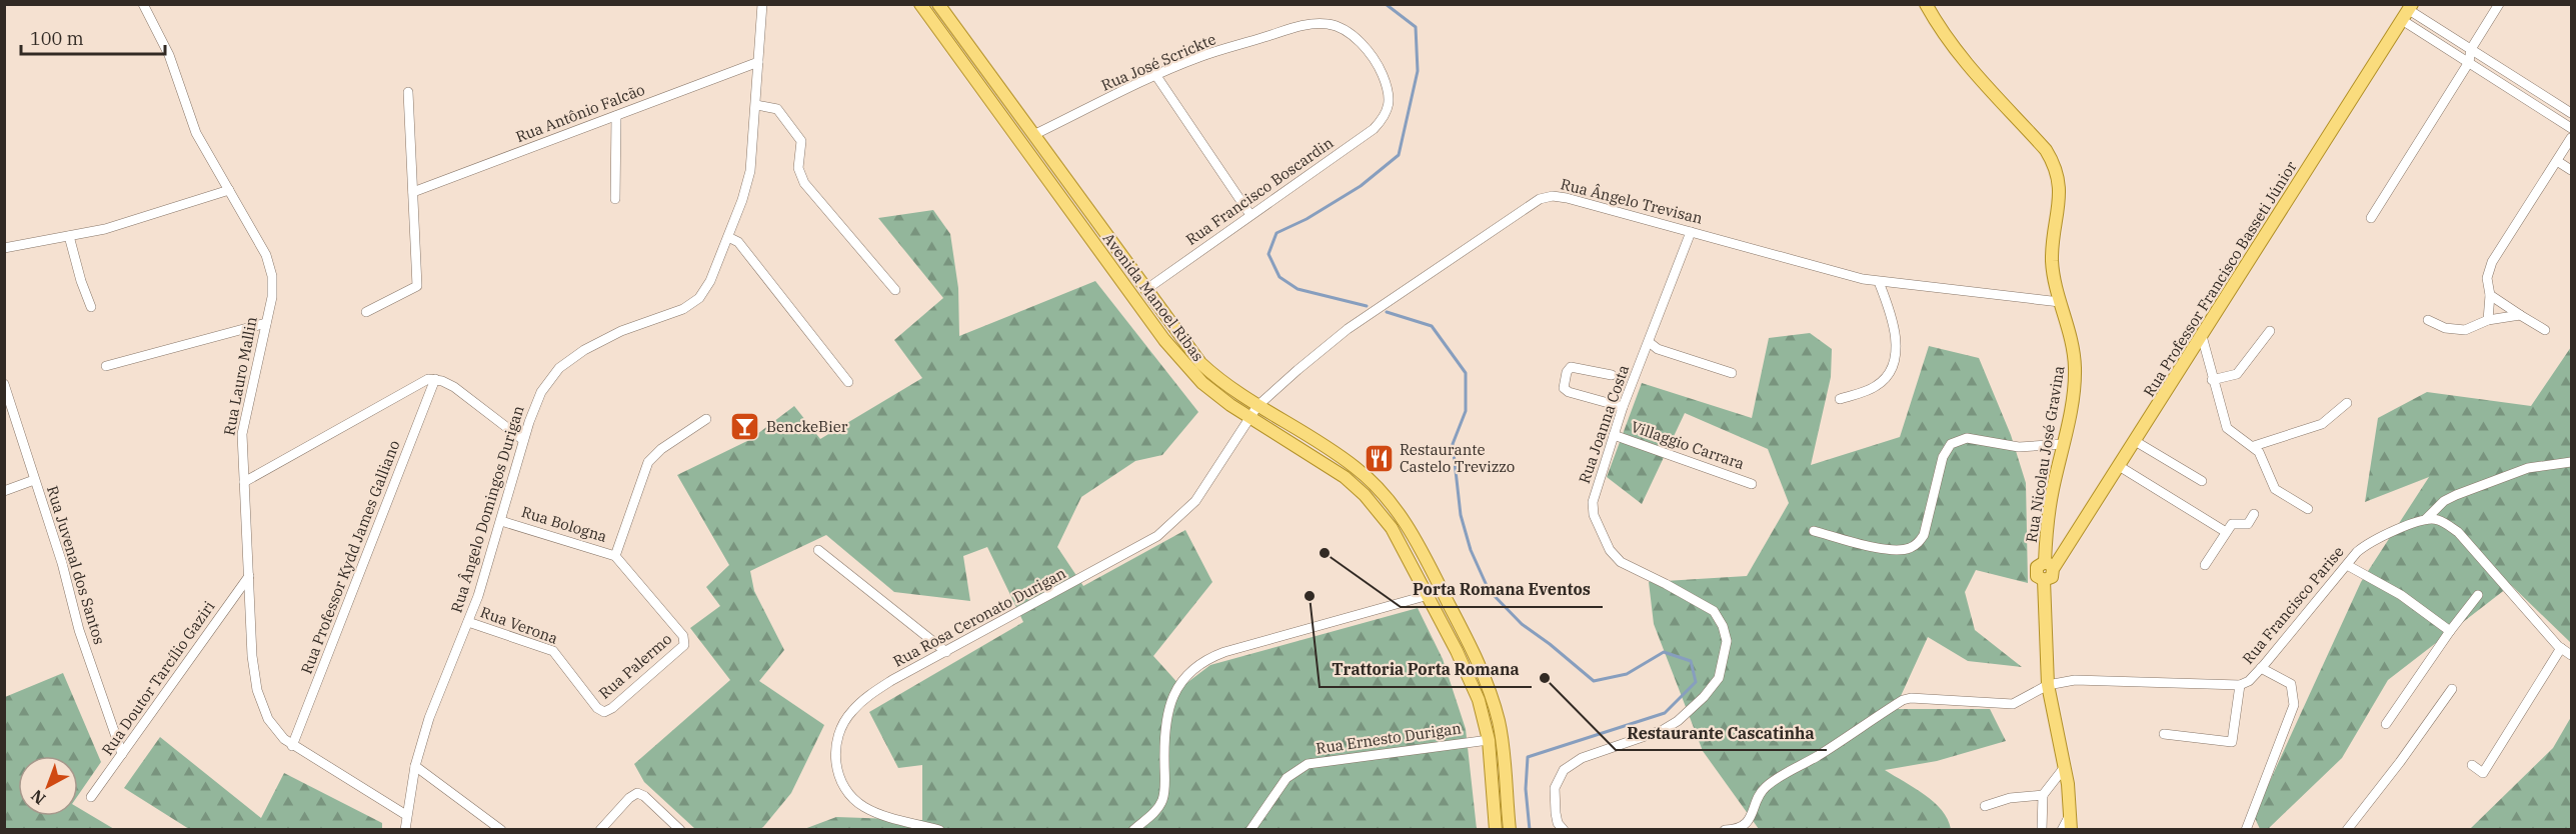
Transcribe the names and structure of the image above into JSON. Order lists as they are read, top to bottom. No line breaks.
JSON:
{"streets":{"main road":["Rua Professor Francisco Basseti Júnior","Avenida Manoel Ribas","Rua Nicolau José Gravina"],"street":["Rua José Scrickte","Rua Antônio Falcão","Rua Francisco Boscardin","Rua Ângelo Trevisan","Rua Lauro Mallin","Rua Joanna Costa","Villaggio Carrara","Rua Ângelo Domingos Durigan","Rua Bologna","Rua Professor Kydd James Galliano","Rua Juvenal dos Santos","Rua Francisco Parise","Rua Rosa Ceronato Durigan","Rua Verona","Rua Palermo","Rua Doutor Tarcílio Gaziri","Rua Ernesto Durigan"]},"crossings":[["Rua José Scrickte","Rua Francisco Boscardin"],["Rua José Scrickte","Avenida Manoel Ribas"],["Rua Antônio Falcão","Rua Ângelo Domingos Durigan"],["Rua Francisco Boscardin","Avenida Manoel Ribas"],["Rua Ângelo Trevisan","Avenida Manoel Ribas"],["Rua Ângelo Trevisan","Rua Joanna Costa"],["Rua Ângelo Trevisan","Rua Nicolau José Gravina"],["Rua Ângelo Trevisan","Rua Rosa Ceronato Durigan"],["Rua Professor Francisco Basseti Júnior","Rua Nicolau José Gravina"],["Rua Professor Francisco Basseti Júnior","Rua Francisco Parise"],["Avenida Manoel Ribas","Rua Rosa Ceronato Durigan"],["Avenida Manoel Ribas","Rua Ernesto Durigan"],["Rua Lauro Mallin","Rua Ângelo Domingos Durigan"],["Rua Lauro Mallin","Rua Professor Kydd James Galliano"],["Rua Lauro Mallin","Rua Doutor Tarcílio Gaziri"],["Rua Joanna Costa","Villaggio Carrara"],["Rua Ângelo Domingos Durigan","Rua Bologna"],["Rua Ângelo Domingos Durigan","Rua Verona"],["Rua Bologna","Rua Palermo"],["Rua Juvenal dos Santos","Rua Doutor Tarcílio Gaziri"],["Rua Verona","Rua Palermo"]],"places":{"bar":["BenckeBier"],"restaurant":["Restaurante Castelo Trevizzo"],"other":["Porta Romana Eventos","Trattoria Porta Romana","Restaurante Cascatinha"]},"scale_bar":"100 m","north":"bottom left"}
